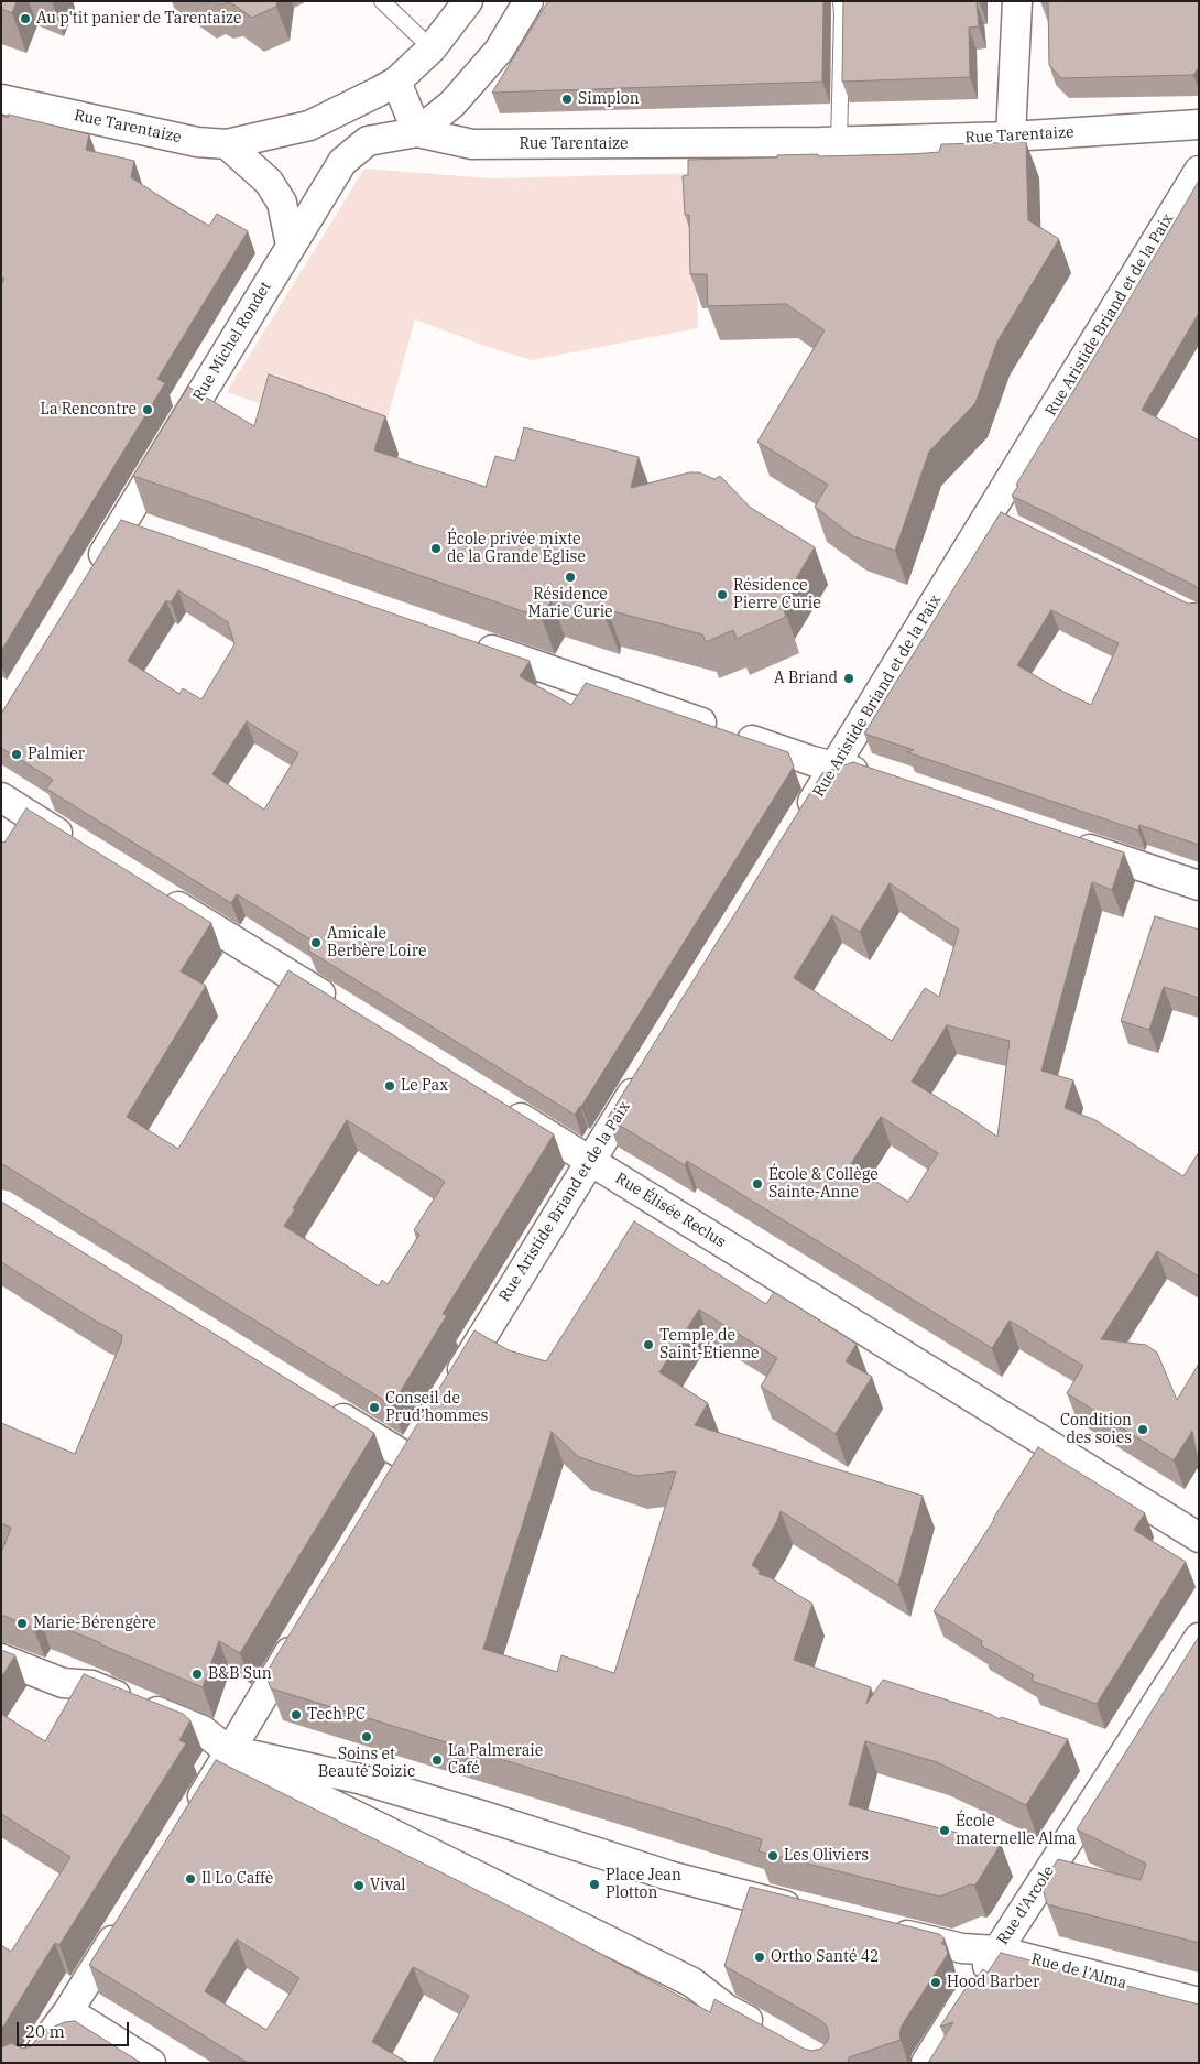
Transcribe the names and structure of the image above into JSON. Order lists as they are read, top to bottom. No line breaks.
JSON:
{"streets":{"street":["Rue Tarentaize","Rue Aristide Briand et de la Paix","Rue Michel Rondet","Rue Élisée Reclus","Rue d'Arcole","Rue de l'Alma"]},"crossings":[["Rue Tarentaize","Rue Michel Rondet"],["Rue Aristide Briand et de la Paix","Rue Élisée Reclus"],["Rue d'Arcole","Rue de l'Alma"]],"places":["Au p'tit panier de Tarentaize","Simplon","La Rencontre","École privée mixte de la Grande Église","Résidence Marie Curie","Résidence Pierre Curie","A Briand","Palmier","Amicale Berbère Loire","Le Pax","École & Collège Sainte-Anne","Temple de Saint-Étienne","Conseil de Prud’hommes","Condition des soies","Marie-Bérengère","B&B Sun","Tech PC","Soins et Beauté Soizic","La Palmeraie Café","École maternelle Alma","Les Oliviers","Il Lo Caffè","Place Jean Plotton","Vival","Ortho Santé 42","Hood Barber"],"scale_bar":"20 m"}
